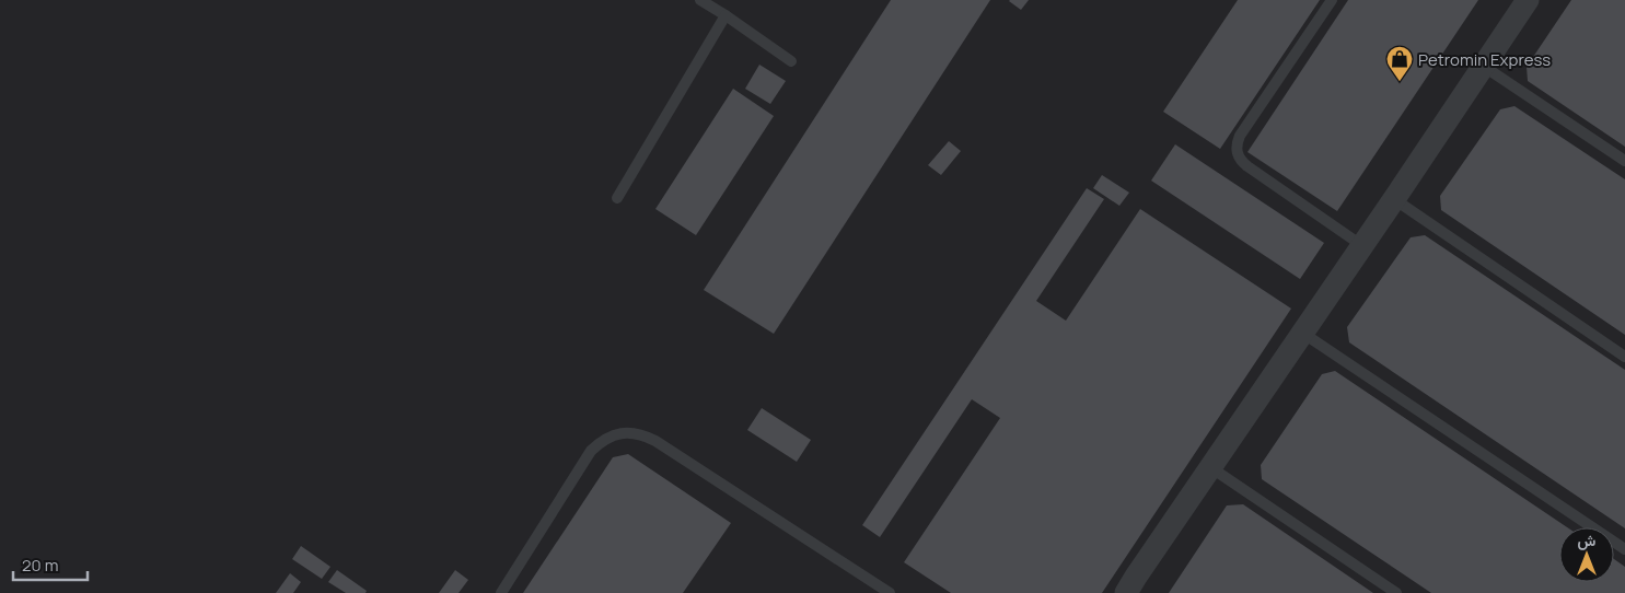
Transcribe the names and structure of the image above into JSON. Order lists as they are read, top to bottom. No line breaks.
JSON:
{"places":{"shop":["Petromin Express"]},"scale_bar":"20 m","north":"top"}
